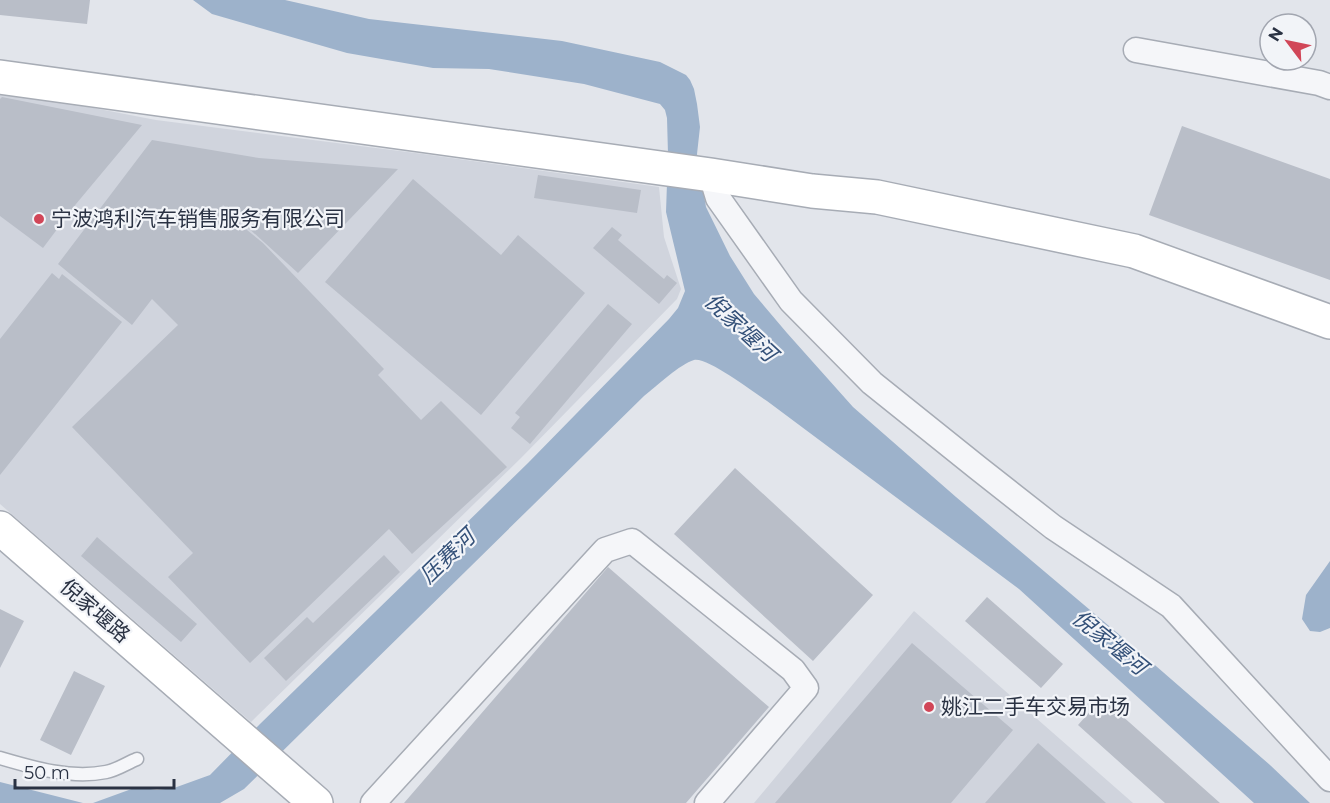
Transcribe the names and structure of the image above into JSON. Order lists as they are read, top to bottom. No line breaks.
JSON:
{"streets":{"street":["倪家堰路"]},"water":["倪家堰河","压赛河"],"places":["宁波鸿利汽车销售服务有限公司","姚江二手车交易市场"],"scale_bar":"50 m","north":"top left"}
